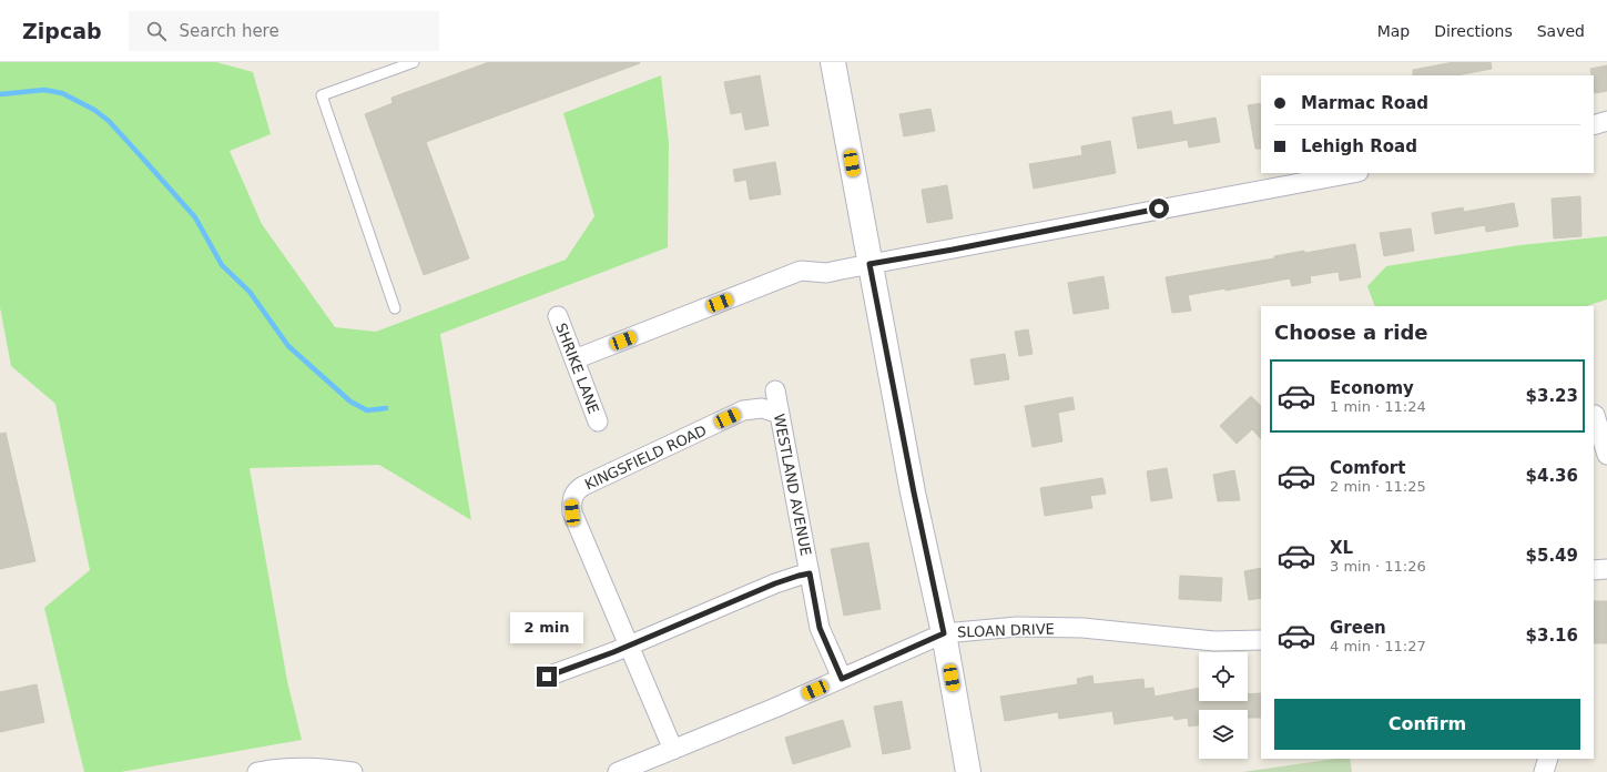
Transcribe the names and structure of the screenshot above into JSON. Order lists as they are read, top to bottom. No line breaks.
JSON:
{"streets":{"street":["SHRIKE LANE","KINGSFIELD ROAD","WESTLAND AVENUE","SLOAN DRIVE"]},"crossings":[["KINGSFIELD ROAD","WESTLAND AVENUE"],["KINGSFIELD ROAD","SLOAN DRIVE"],["WESTLAND AVENUE","SLOAN DRIVE"]],"page":{"header":"Zipcab","search":"Search here","nav":["Map","Directions","Saved"],"banner":["Marmac Road","Lehigh Road"],"heading":"Choose a ride","list":[{"name":"Economy","note":"1 min · 11:24","value":"$3.23"},{"name":"Comfort","note":"2 min · 11:25","value":"$4.36"},{"name":"XL","note":"3 min · 11:26","value":"$5.49"},{"name":"Green","note":"4 min · 11:27","value":"$3.16"}],"bubble":"2 min","buttons":"Confirm"}}
